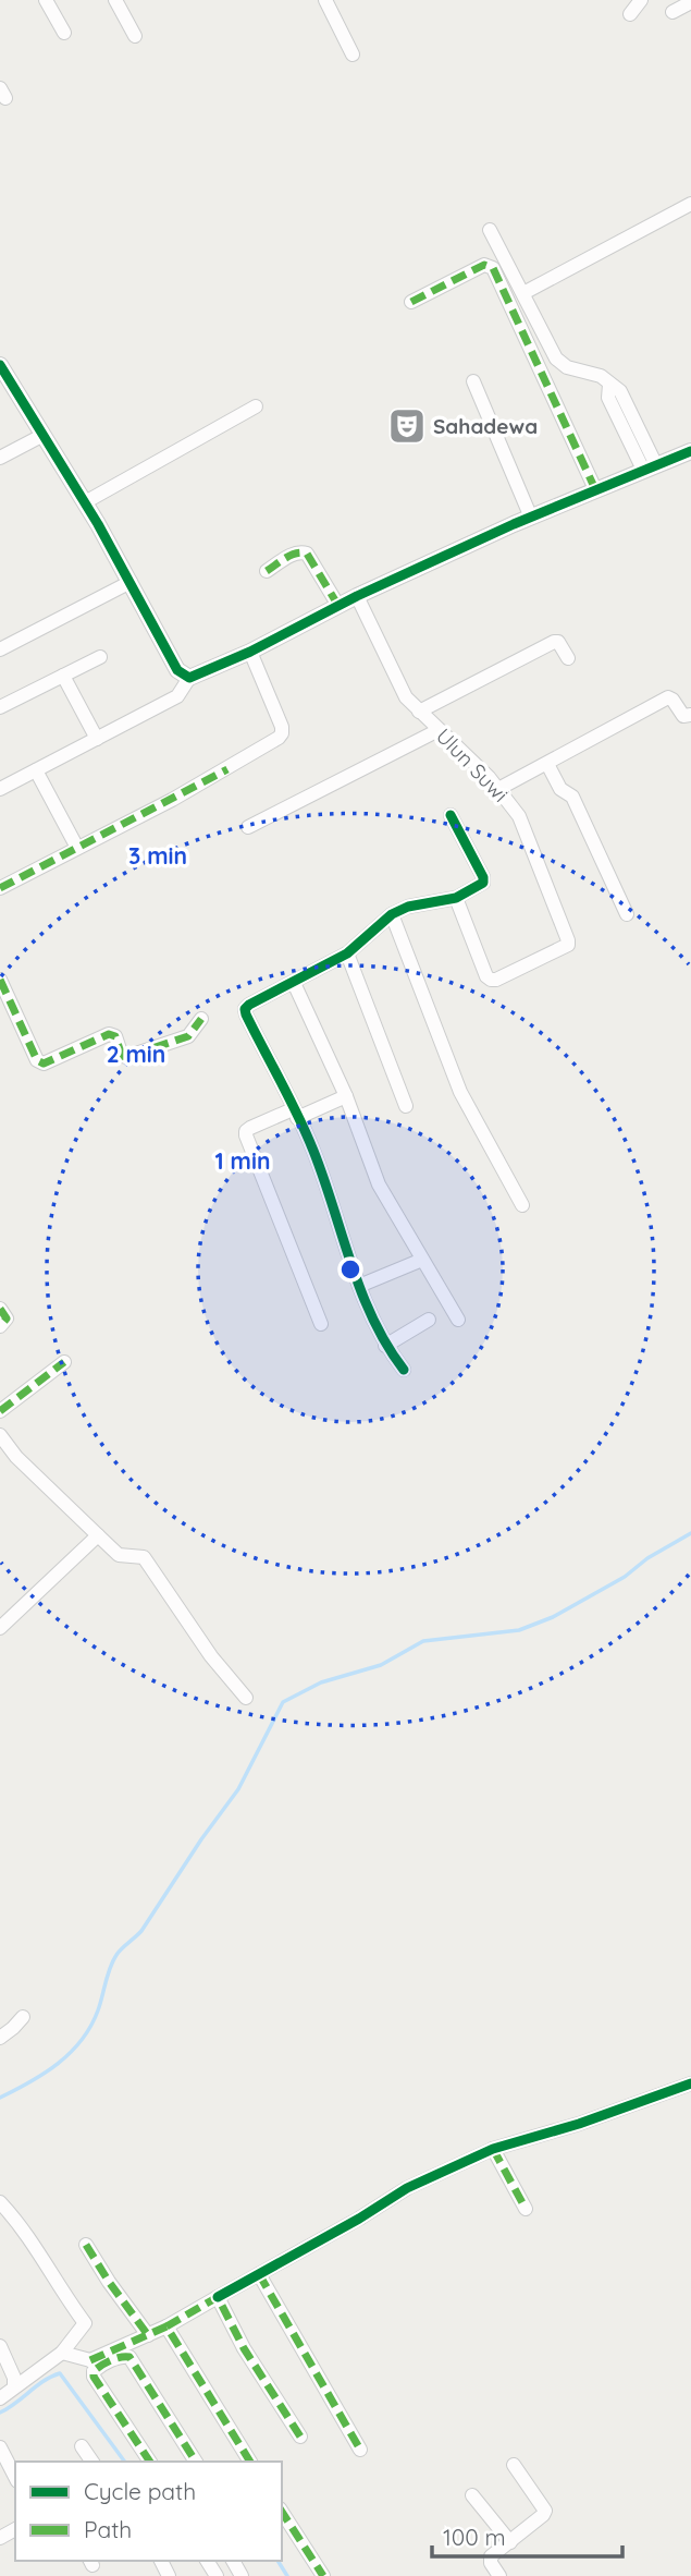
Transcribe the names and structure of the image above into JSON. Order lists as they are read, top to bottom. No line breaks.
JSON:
{"streets":{"street":["Ulun Suwi"]},"places":{"theatre":["Sahadewa"]},"legend":["Cycle path","Path"],"scale_bar":"100 m","rings":["3 min","2 min","1 min"]}
